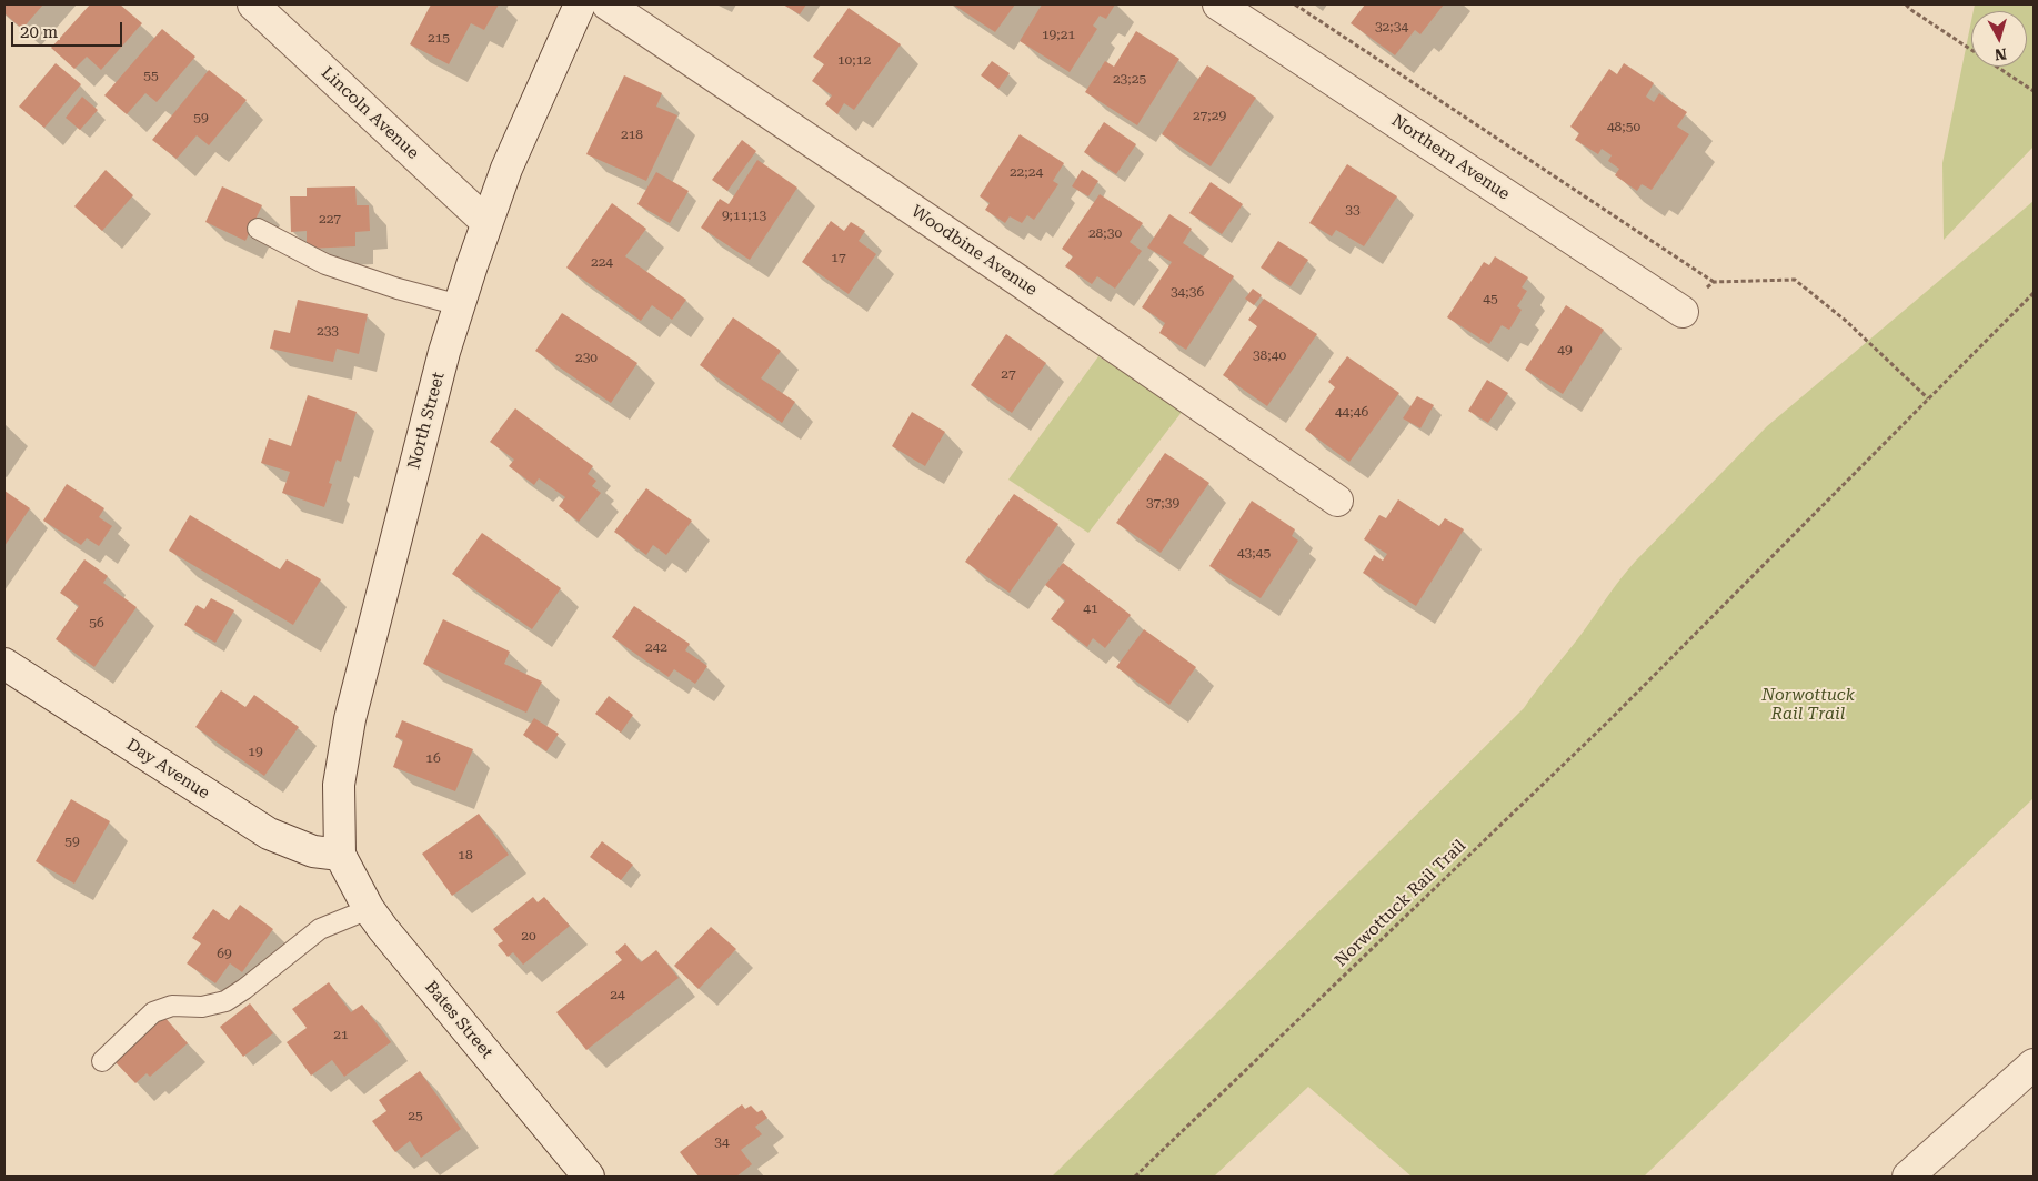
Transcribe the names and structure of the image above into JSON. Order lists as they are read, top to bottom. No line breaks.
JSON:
{"streets":{"street":["Lincoln Avenue","Northern Avenue","Woodbine Avenue","North Street","Day Avenue","Bates Street"],"path":["Norwottuck Rail Trail"]},"crossings":[["Lincoln Avenue","North Street"],["North Street","Day Avenue"],["North Street","Bates Street"],["Day Avenue","Bates Street"]],"parks":["Norwottuck Rail Trail"],"house_numbers":["32;34","19;21","215","10;12","55","23;25","27;29","59","48;50","218","22;24","33","9;11;13","227","28;30","17","224","34;36","45","233","49","38;40","230","27","44;46","37;39","43;45","41","56","242","19","16","59","18","20","69","24","21","25","34"],"scale_bar":"20 m","north":"bottom"}
